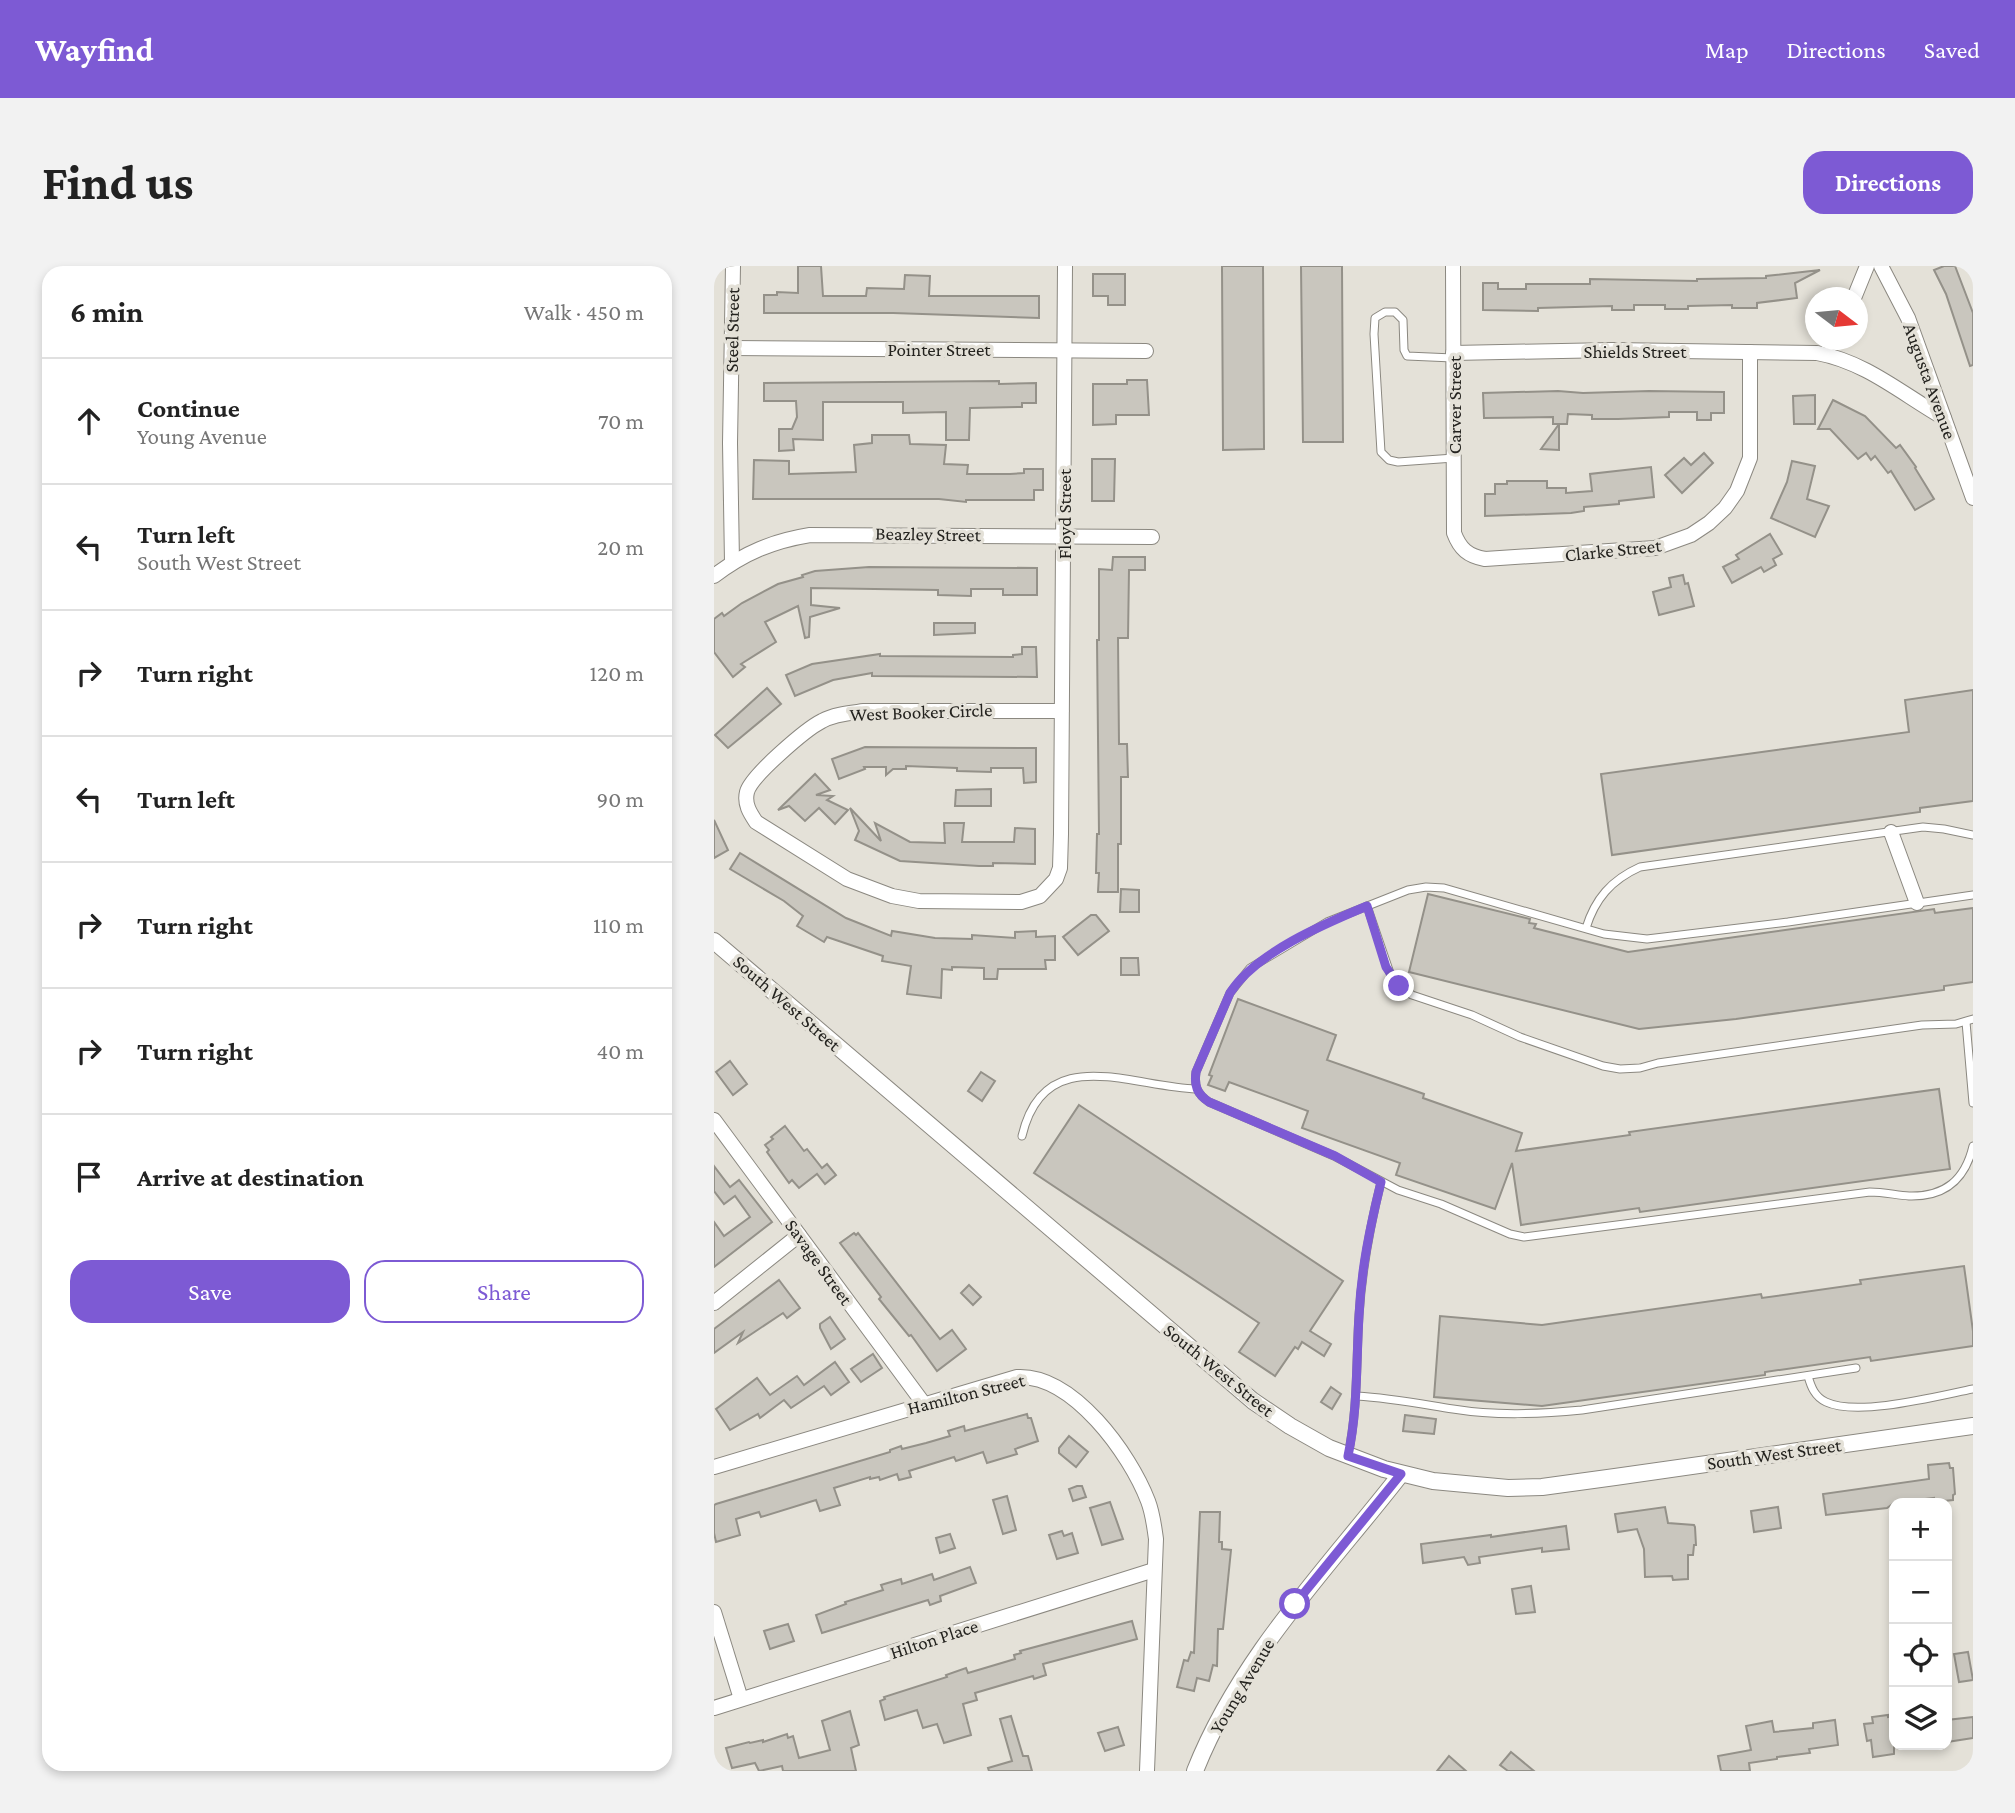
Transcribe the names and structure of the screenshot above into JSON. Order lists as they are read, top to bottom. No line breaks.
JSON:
{"streets":{"street":["Steel Street","Pointer Street","Shields Street","Augusta Avenue","Carver Street","Floyd Street","Beazley Street","Clarke Street","West Booker Circle","South West Street","Savage Street","Hamilton Street","Hilton Place","Young Avenue"]},"crossings":[["Steel Street","Pointer Street"],["Steel Street","Beazley Street"],["Pointer Street","Floyd Street"],["Shields Street","Augusta Avenue"],["Shields Street","Carver Street"],["Shields Street","Clarke Street"],["Carver Street","Clarke Street"],["Floyd Street","Beazley Street"],["Floyd Street","West Booker Circle"],["South West Street","Young Avenue"],["Savage Street","Hamilton Street"],["Hamilton Street","Hilton Place"]],"north":"right","page":{"header":"Wayfind","nav":["Map","Directions","Saved"],"buttons":["Directions",["Save","Share"]],"title":"Find us","heading":["6 min","Walk · 450 m"],"list":[["Continue","Young Avenue","70 m"],["Turn left","South West Street","20 m"],["Turn right","120 m"],["Turn left","90 m"],["Turn right","110 m"],["Turn right","40 m"],"Arrive at destination"],"map_buttons":["+","−"]}}
